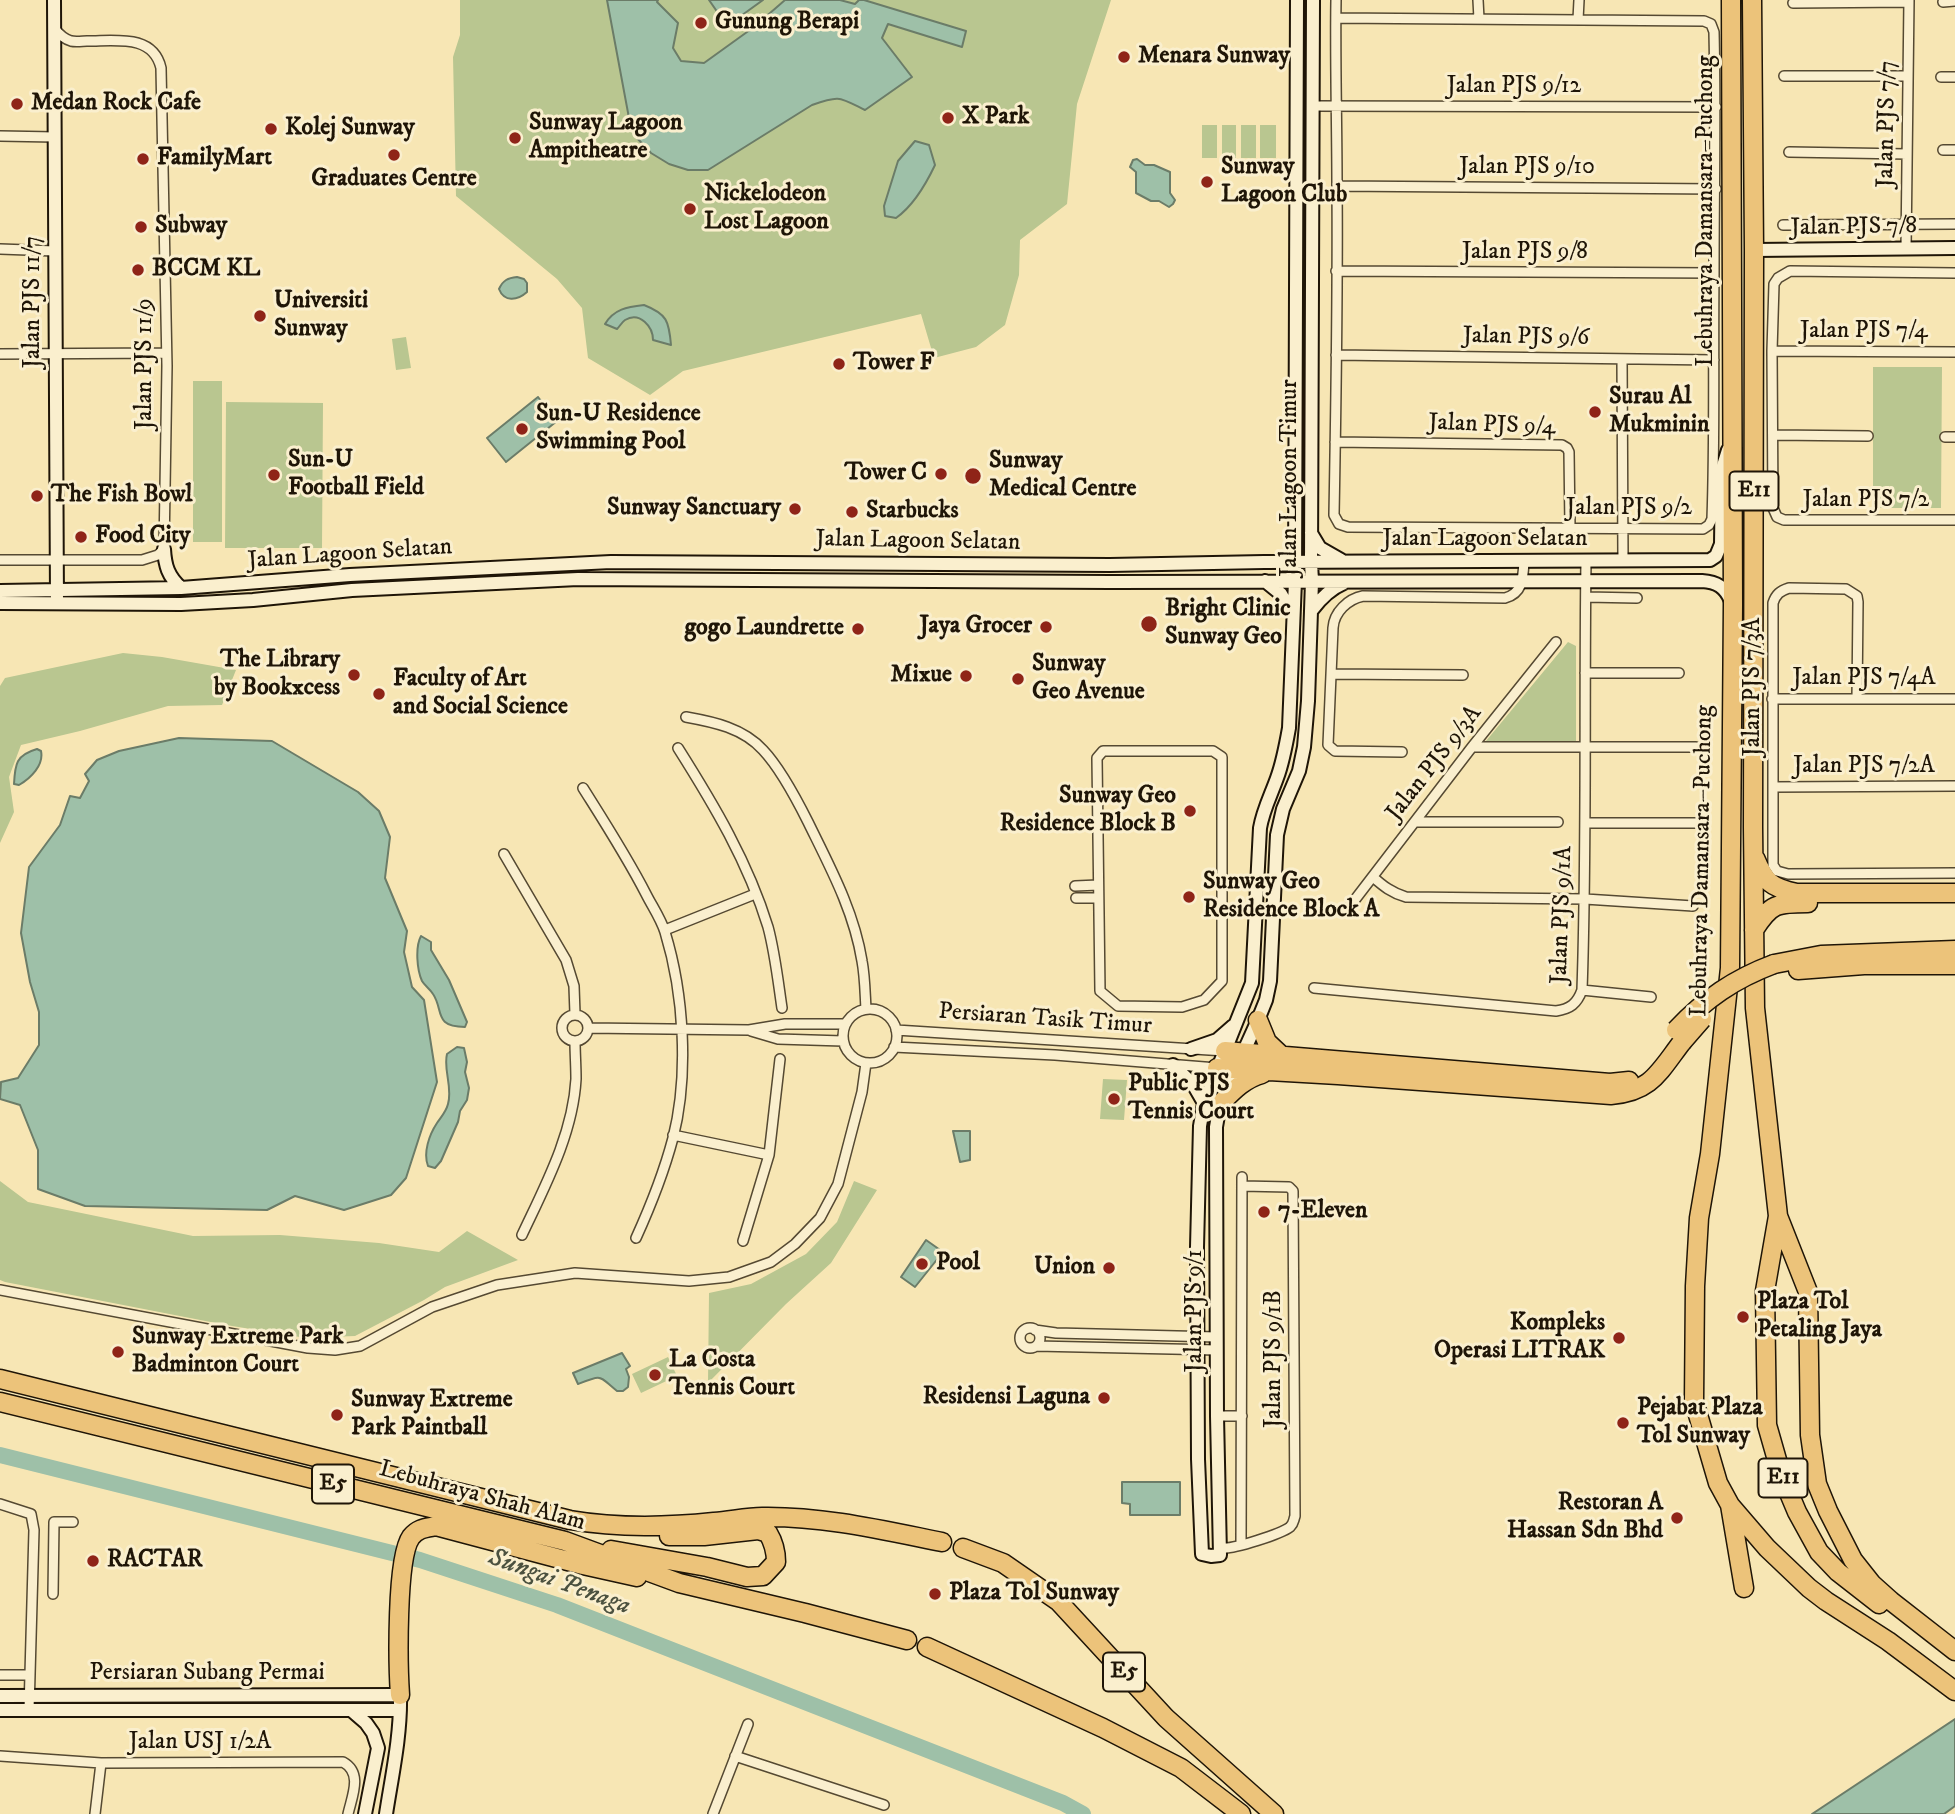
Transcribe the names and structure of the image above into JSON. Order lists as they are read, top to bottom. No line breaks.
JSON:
{"streets":{"highway":["Lebuhraya Damansara–Puchong","E11","E5","Lebuhraya Shah Alam"],"main road":["Jalan PJS 7/8","Jalan PJS 11/7","Jalan Lagoon Timur","Jalan Lagoon Selatan","Jalan PJS 9/1","Persiaran Subang Permai"],"street":["Jalan PJS 9/12","Jalan PJS 7/7","Jalan PJS 9/10","Jalan PJS 9/8","Jalan PJS 7/4","Jalan PJS 9/6","Jalan PJS 11/9","Jalan PJS 9/4","Jalan PJS 7/2","Jalan PJS 9/2","Jalan PJS 7/4A","Jalan PJS 7/3A","Jalan PJS 9/3A","Jalan PJS 7/2A","Jalan PJS 9/1A","Persiaran Tasik Timur","Jalan PJS 9/1B","Jalan USJ 1/2A"]},"crossings":[["Jalan PJS 9/12","Jalan Lagoon Timur"],["Jalan PJS 9/12","Jalan PJS 9/2"],["Jalan PJS 7/7","Jalan PJS 7/8"],["Jalan PJS 9/10","Jalan PJS 9/2"],["Lebuhraya Damansara–Puchong","Jalan PJS 7/8"],["Lebuhraya Damansara–Puchong","Jalan Lagoon Selatan"],["Jalan PJS 9/8","Jalan PJS 9/2"],["Jalan PJS 11/7","Jalan Lagoon Selatan"],["Jalan PJS 7/4","Jalan PJS 7/2"],["Jalan PJS 9/6","Jalan PJS 9/2"],["Jalan PJS 9/4","Jalan PJS 9/2"],["Jalan Lagoon Timur","Jalan Lagoon Selatan"],["Jalan Lagoon Timur","Persiaran Tasik Timur"],["Jalan Lagoon Timur","Jalan PJS 9/1"],["Jalan Lagoon Selatan","Jalan PJS 9/1A"],["Jalan PJS 7/4A","Jalan PJS 7/3A"],["Jalan PJS 7/3A","Jalan PJS 7/2A"],["Persiaran Tasik Timur","Jalan PJS 9/1"]],"water":["Sungai Penaga"],"places":["Gunung Berapi","Menara Sunway","Medan Rock Cafe","X Park","Kolej Sunway","Sunway Lagoon Ampitheatre","Graduates Centre","FamilyMart","Sunway Lagoon Club","Nickelodeon Lost Lagoon","Subway","BCCM KL","Universiti Sunway","Tower F","Surau Al Mukminin","Sun-U Residence Swimming Pool","Tower C","Sun-U Football Field","Sunway Medical Centre","The Fish Bowl","Sunway Sanctuary","Starbucks","Food City","Bright Clinic Sunway Geo","Jaya Grocer","gogo Laundrette","The Library by Bookxcess","Mixue","Sunway Geo Avenue","Faculty of Art and Social Science","Sunway Geo Residence Block B","Sunway Geo Residence Block A","Public PJS Tennis Court","7-Eleven","Pool","Union","Plaza Tol Petaling Jaya","Kompleks Operasi LITRAK","Sunway Extreme Park Badminton Court","La Costa Tennis Court","Residensi Laguna","Sunway Extreme Park Paintball","Pejabat Plaza Tol Sunway","Restoran A Hassan Sdn Bhd","RACTAR","Plaza Tol Sunway"]}
